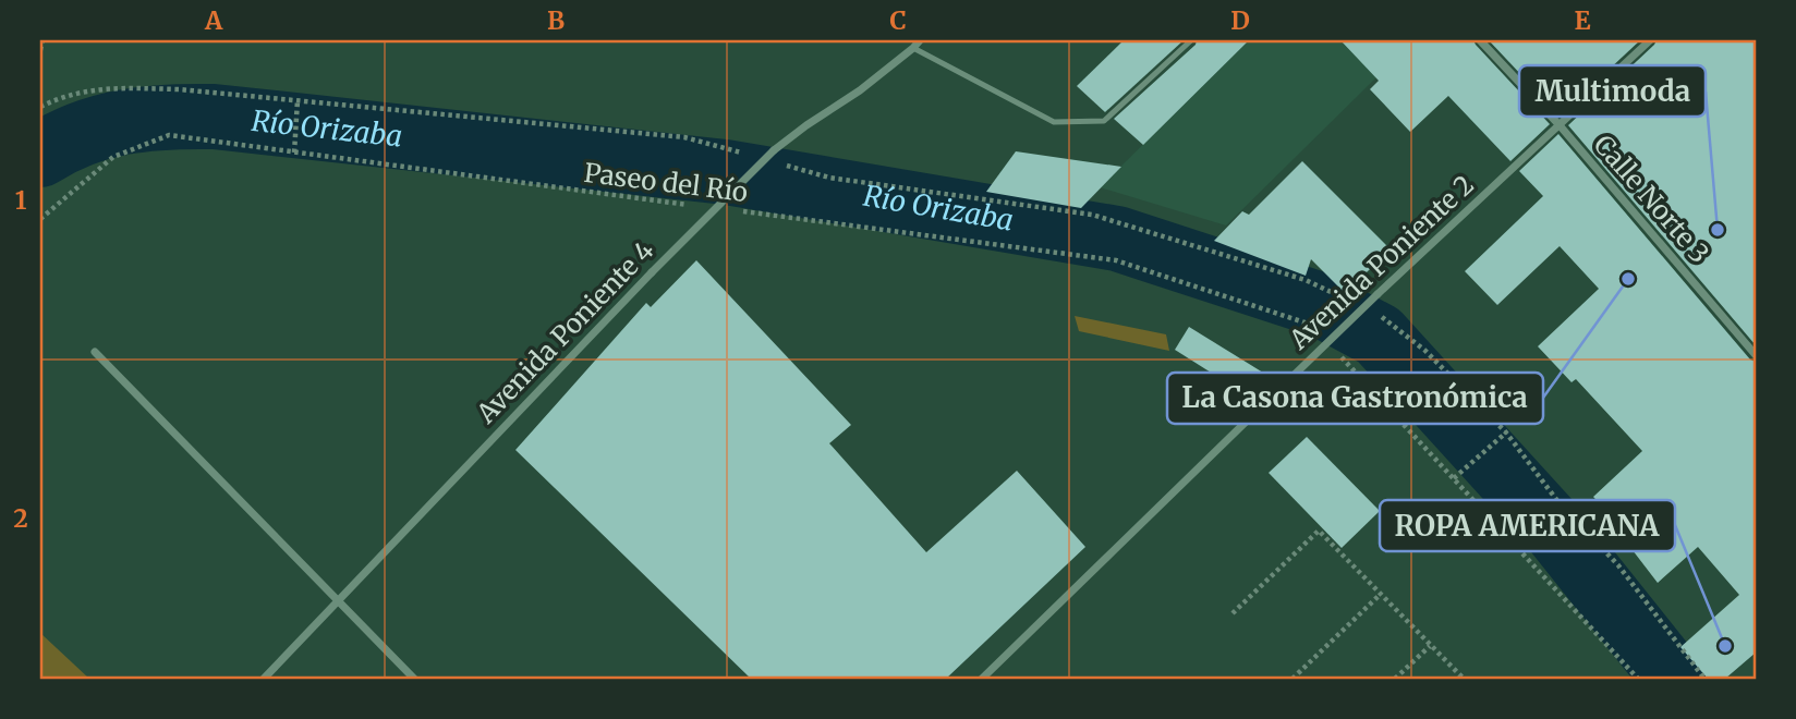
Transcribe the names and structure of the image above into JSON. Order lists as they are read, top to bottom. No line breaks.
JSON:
{"streets":{"street":["Calle Norte 3","Avenida Poniente 2","Avenida Poniente 4"],"path":["Paseo del Río"]},"crossings":[["Calle Norte 3","Avenida Poniente 2"]],"water":["Río Orizaba"],"places":["Multimoda","La Casona Gastronómica","ROPA AMERICANA"],"grid":{"columns":["A","B","C","D","E"],"rows":["1","2"]}}
